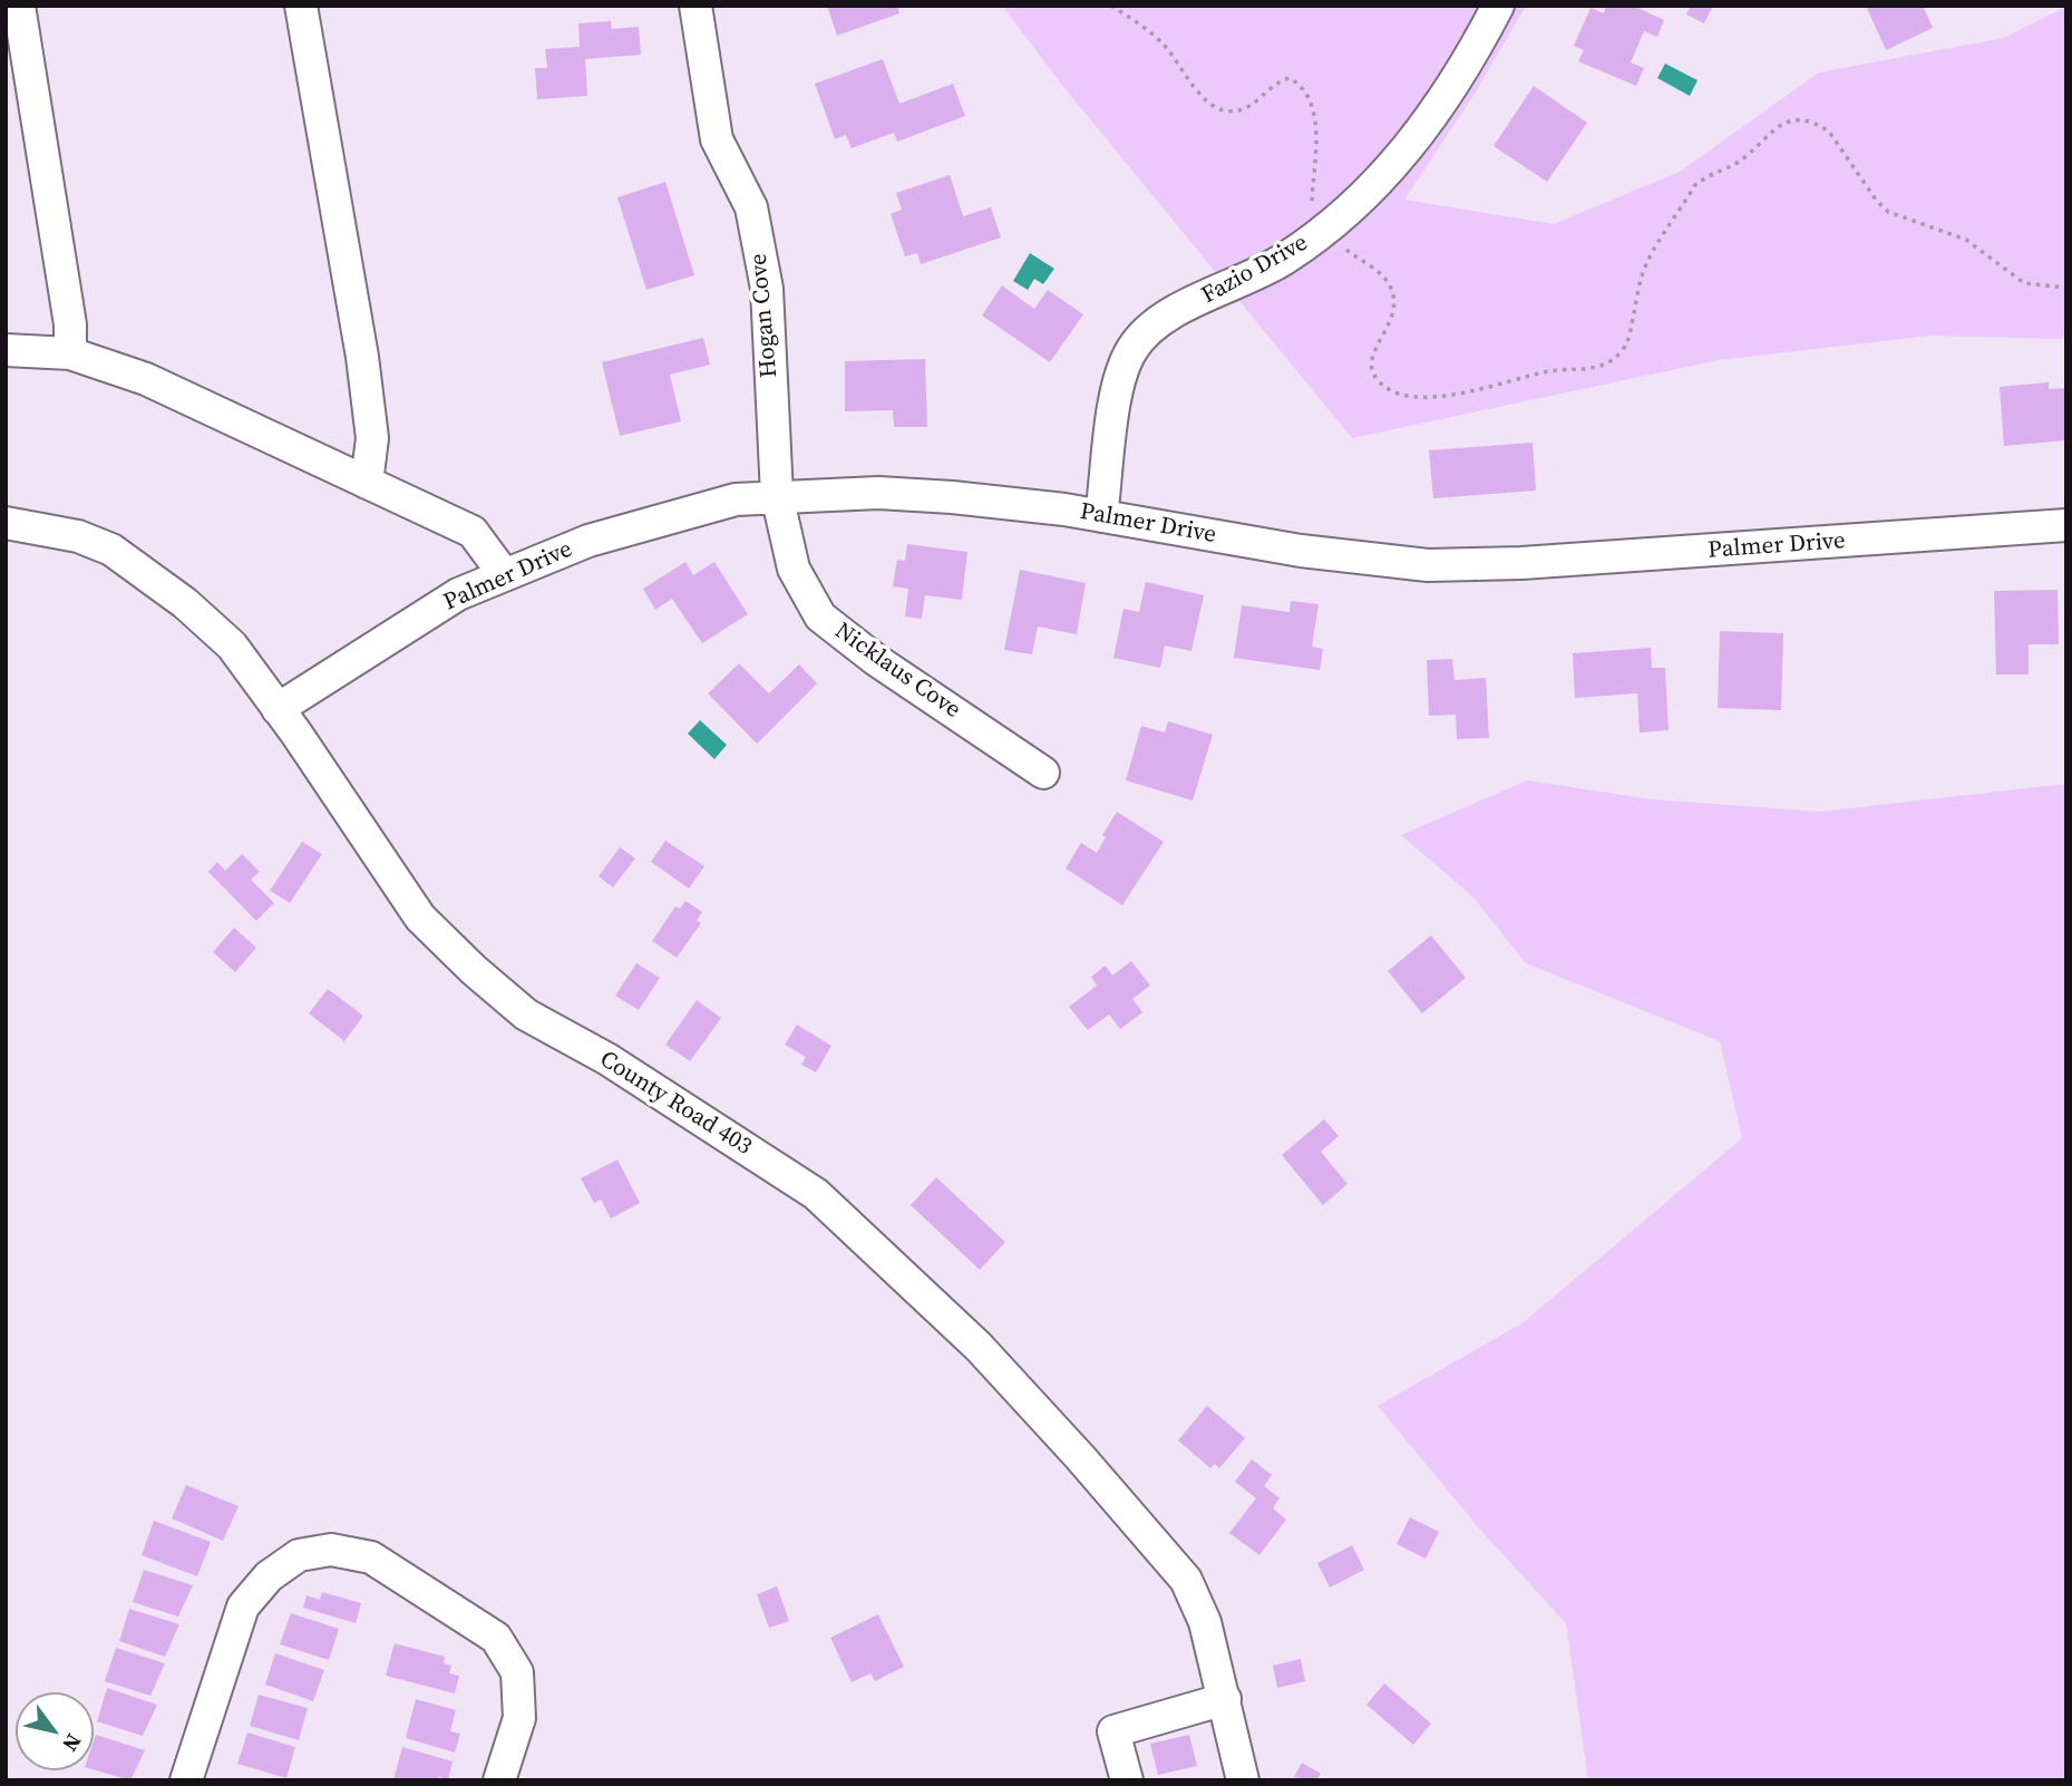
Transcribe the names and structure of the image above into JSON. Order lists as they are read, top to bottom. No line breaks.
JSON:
{"streets":{"street":["Fazio Drive","Hogan Cove","Palmer Drive","Nicklaus Cove","County Road 403"]},"crossings":[["Fazio Drive","Palmer Drive"],["Hogan Cove","Palmer Drive"],["Hogan Cove","Nicklaus Cove"],["Palmer Drive","Nicklaus Cove"],["Palmer Drive","County Road 403"]],"north":"bottom right"}
